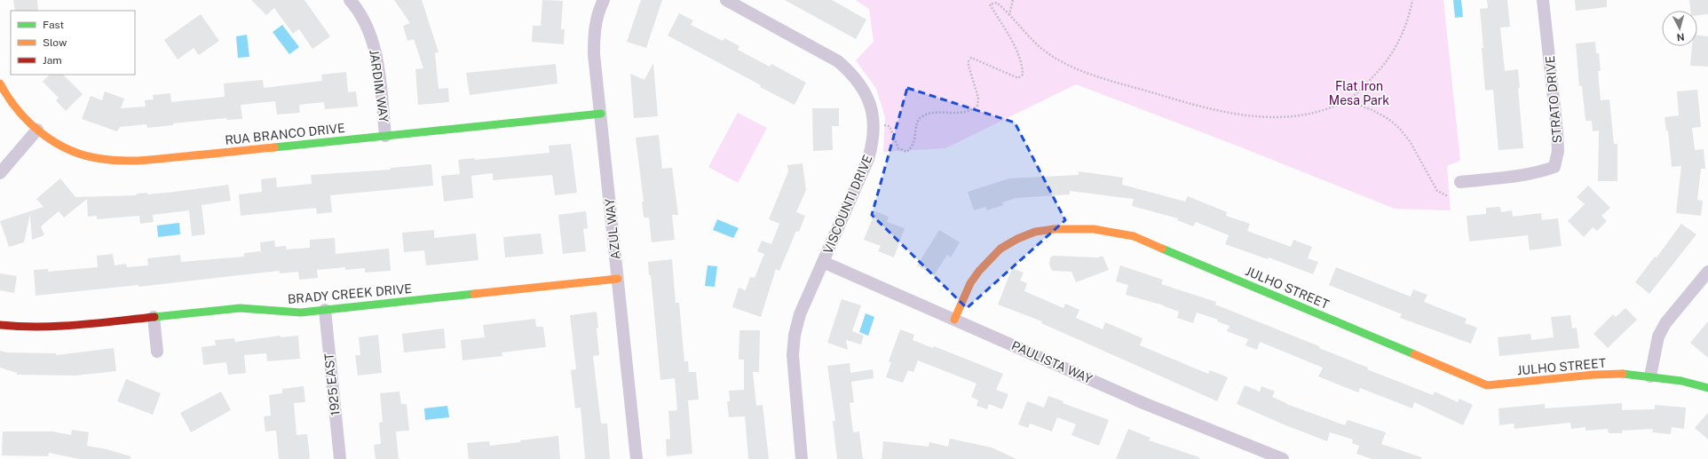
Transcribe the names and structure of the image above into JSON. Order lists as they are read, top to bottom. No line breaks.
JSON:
{"streets":{"street":["JARDIM WAY","STRATO DRIVE","RUA BRANCO DRIVE","VISCOUNTI DRIVE","AZUL WAY","JULHO STREET","BRADY CREEK DRIVE","PAULISTA WAY","1925 EAST"]},"crossings":[["JARDIM WAY","RUA BRANCO DRIVE"],["RUA BRANCO DRIVE","AZUL WAY"],["VISCOUNTI DRIVE","PAULISTA WAY"],["AZUL WAY","BRADY CREEK DRIVE"],["JULHO STREET","PAULISTA WAY"],["BRADY CREEK DRIVE","1925 EAST"]],"parks":["Flat Iron Mesa Park"],"legend":["Fast","Slow","Jam"],"north":"bottom"}
